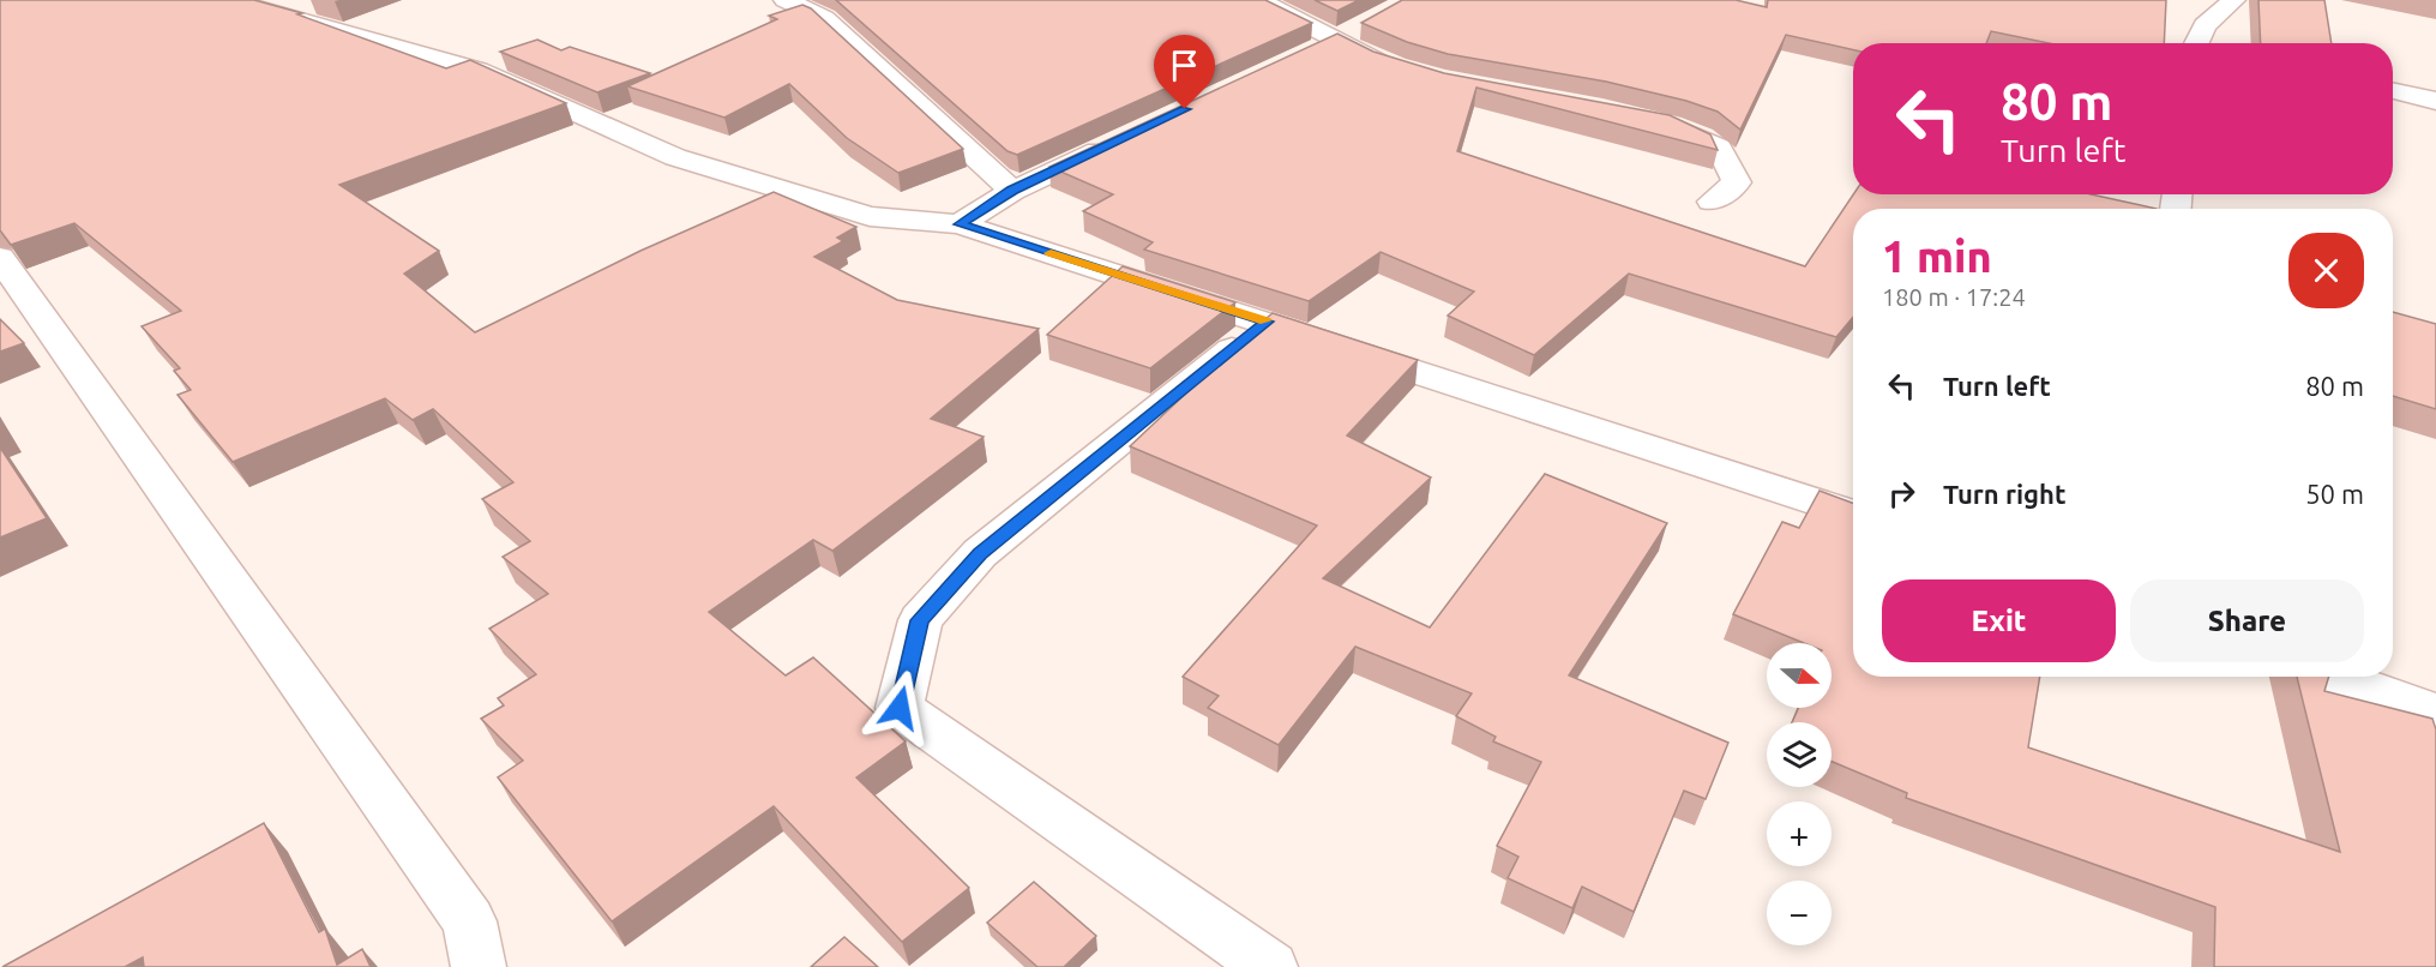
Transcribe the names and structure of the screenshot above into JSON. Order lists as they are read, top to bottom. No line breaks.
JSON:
{"north":"right","page":{"turn":["80 m","Turn left"],"heading":["1 min","180 m · 17:24"],"list":[{"name":"Turn left","value":"80 m"},{"name":"Turn right","value":"50 m"}],"buttons":["Exit","Share"],"map_buttons":["+","−"]}}
